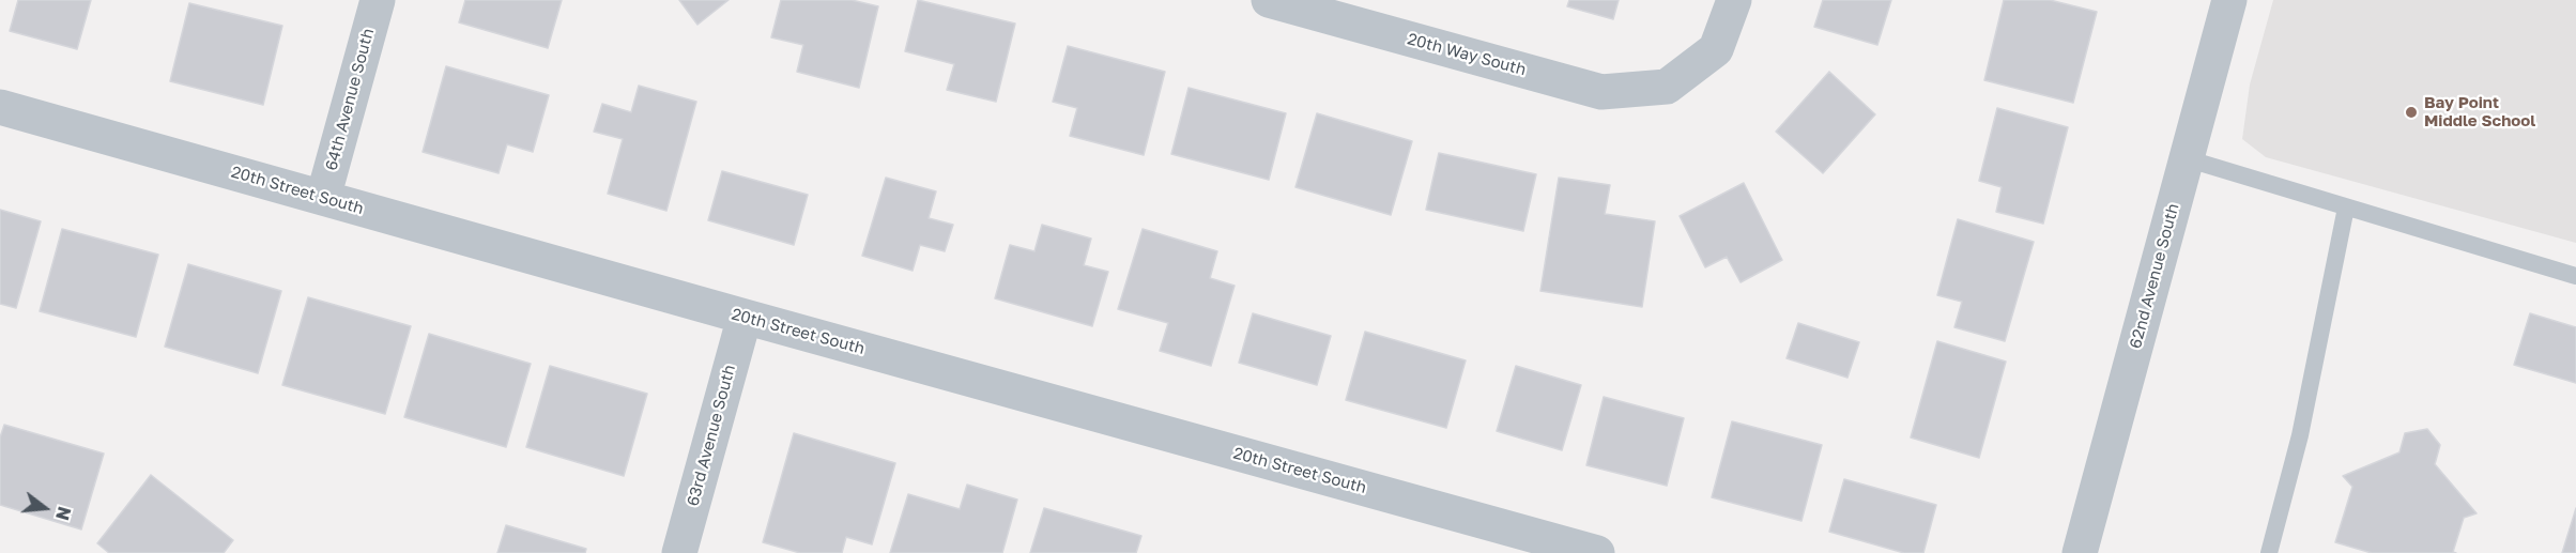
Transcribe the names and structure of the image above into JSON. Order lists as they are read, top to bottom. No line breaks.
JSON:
{"streets":{"street":["20th Way South","64th Avenue South","20th Street South","62nd Avenue South","63rd Avenue South"]},"crossings":[["64th Avenue South","20th Street South"],["20th Street South","63rd Avenue South"]],"places":["Bay Point Middle School"],"north":"right"}
